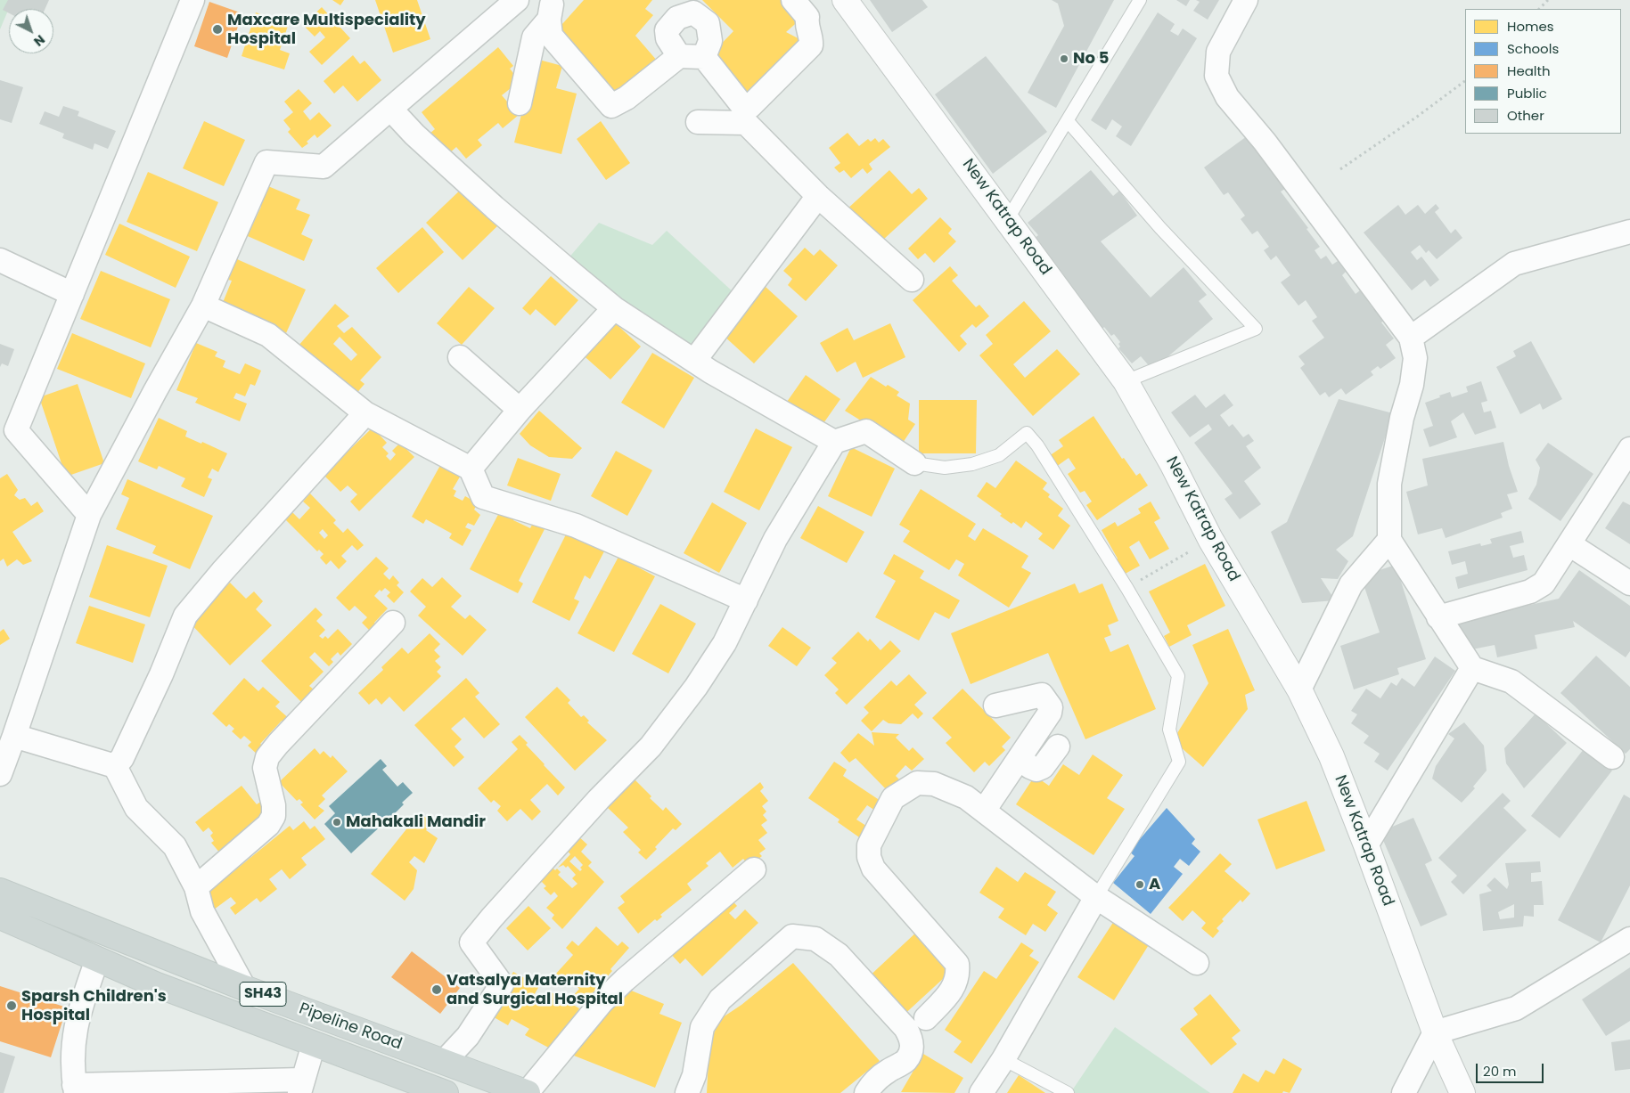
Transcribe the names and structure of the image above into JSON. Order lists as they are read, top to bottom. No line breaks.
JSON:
{"streets":{"main road":["SH43","Pipeline Road"],"street":["New Katrap Road"]},"places":["Maxcare Multispeciality Hospital","No 5","Mahakali Mandir","A","Vatsalya Maternity and Surgical Hospital","Sparsh Children's Hospital"],"legend":["Homes","Schools","Health","Public","Other"],"scale_bar":"20 m","north":"bottom right"}
